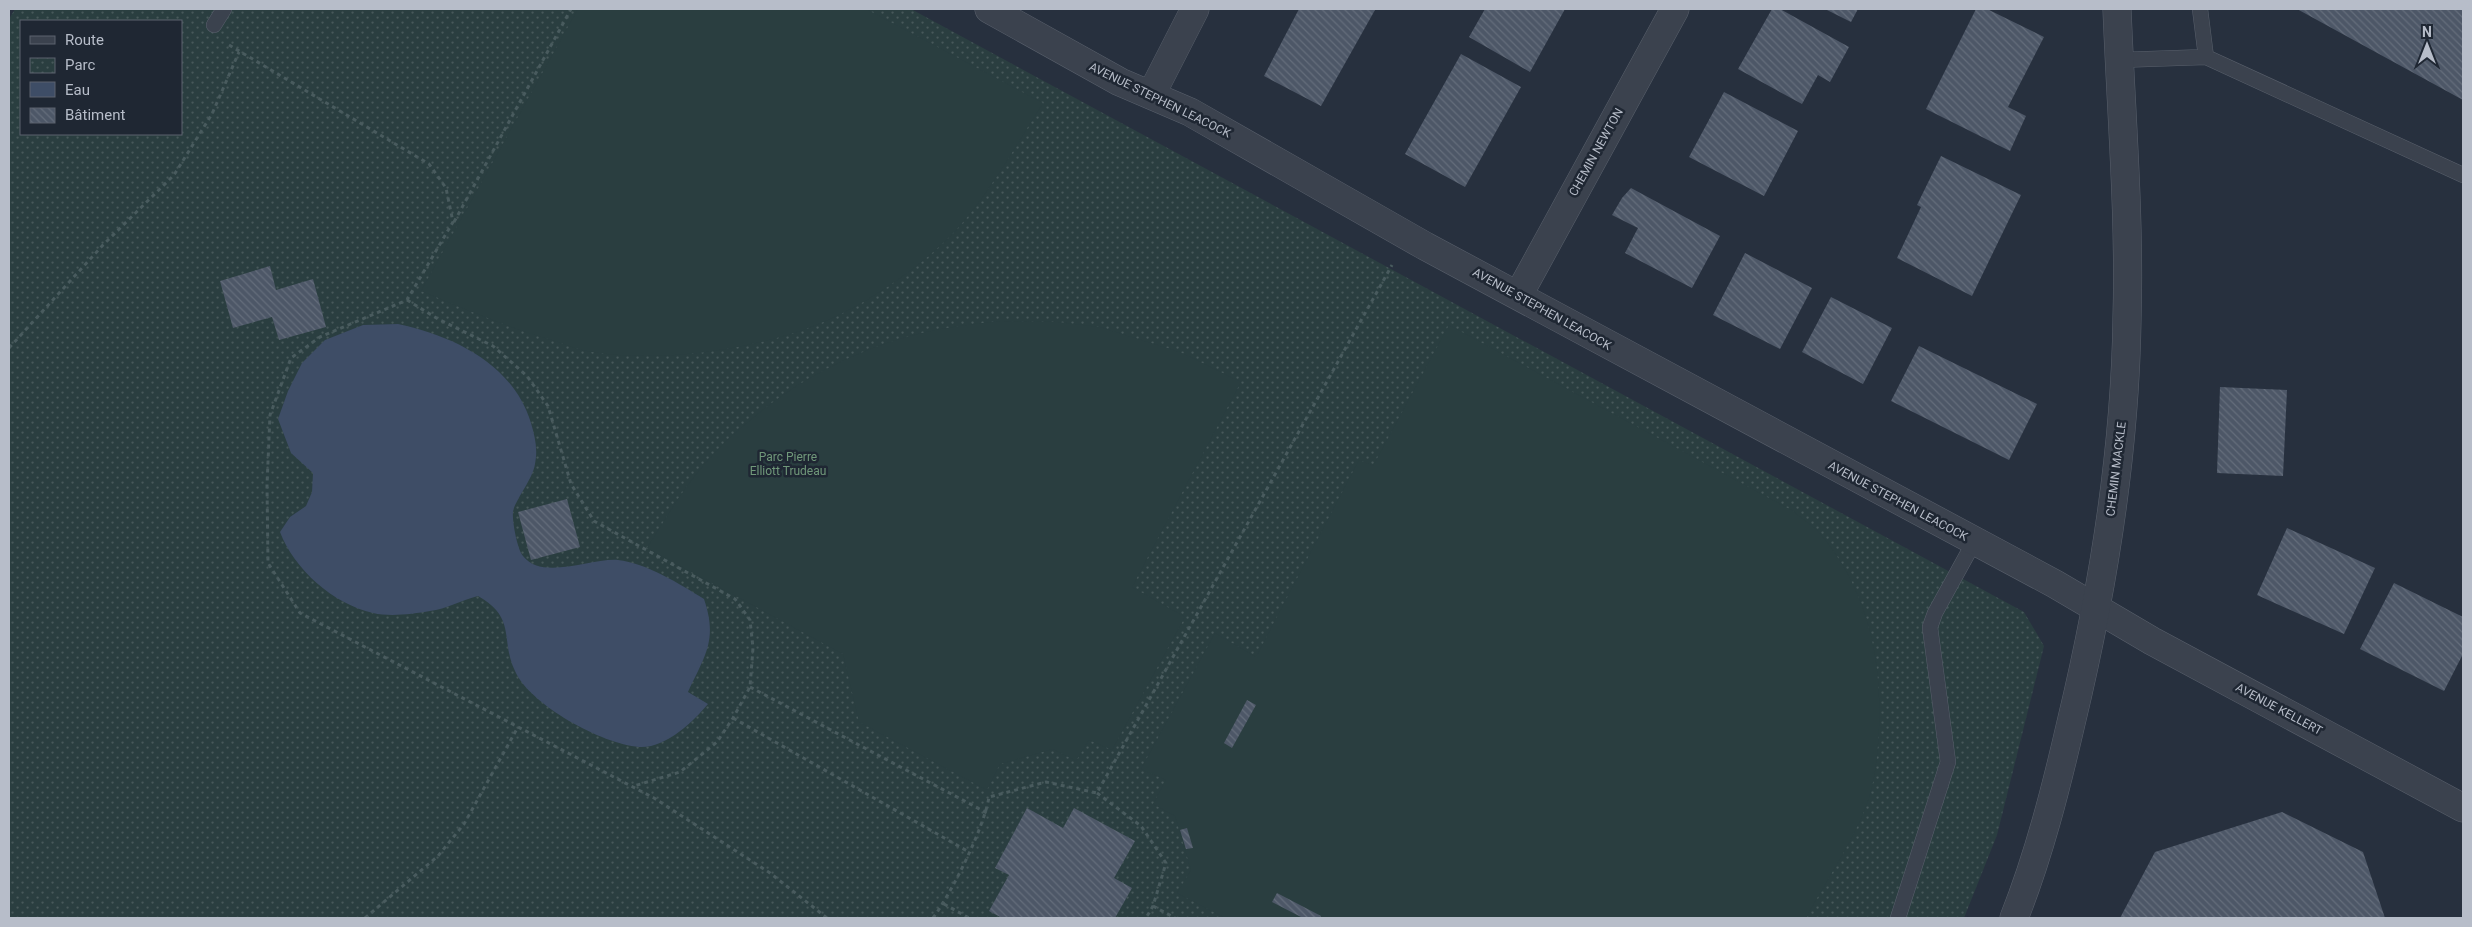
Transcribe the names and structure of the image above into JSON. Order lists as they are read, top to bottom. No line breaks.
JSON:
{"streets":{"street":["AVENUE STEPHEN LEACOCK","CHEMIN NEWTON","CHEMIN MACKLE","AVENUE KELLERT"]},"crossings":[["AVENUE STEPHEN LEACOCK","CHEMIN NEWTON"],["AVENUE STEPHEN LEACOCK","CHEMIN MACKLE"],["AVENUE STEPHEN LEACOCK","AVENUE KELLERT"],["CHEMIN MACKLE","AVENUE KELLERT"]],"parks":["Parc Pierre Elliott Trudeau"],"legend":["Route","Parc","Eau","Bâtiment"],"north":"top"}
